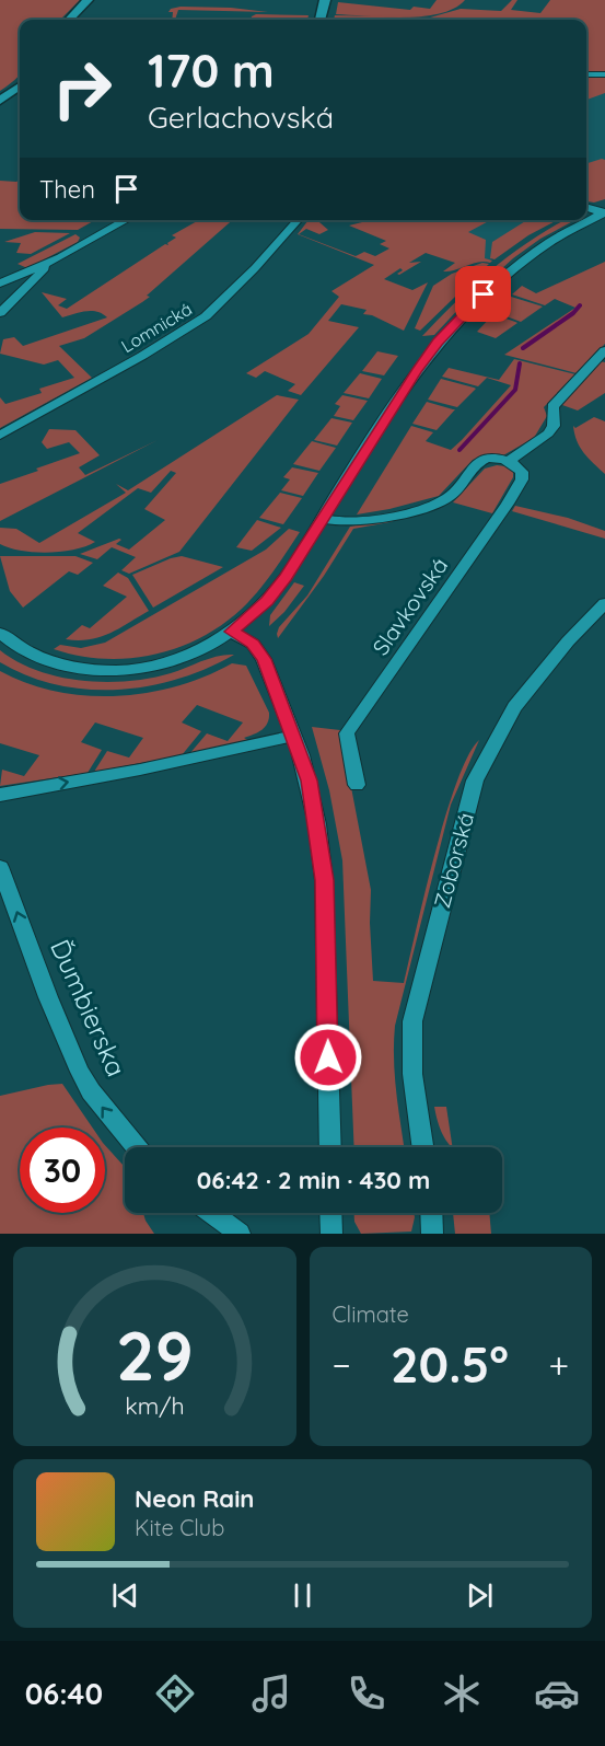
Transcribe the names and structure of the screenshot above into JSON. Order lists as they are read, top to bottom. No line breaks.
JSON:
{"streets":{"street":["Lomnická","Slavkovská","Zoborská","Ďumbierska"]},"one_way":["Ďumbierska"],"page":{"turn":["170 m","Gerlachovská"],"then":"Then","limit":"30","trip":"06:42 · 2 min · 430 m","tile":"Climate","heat":["−","20.5°","+"],"song":["Neon Rain","Kite Club"],"tabs":"06:40","gauge":["29","km/h"]}}
